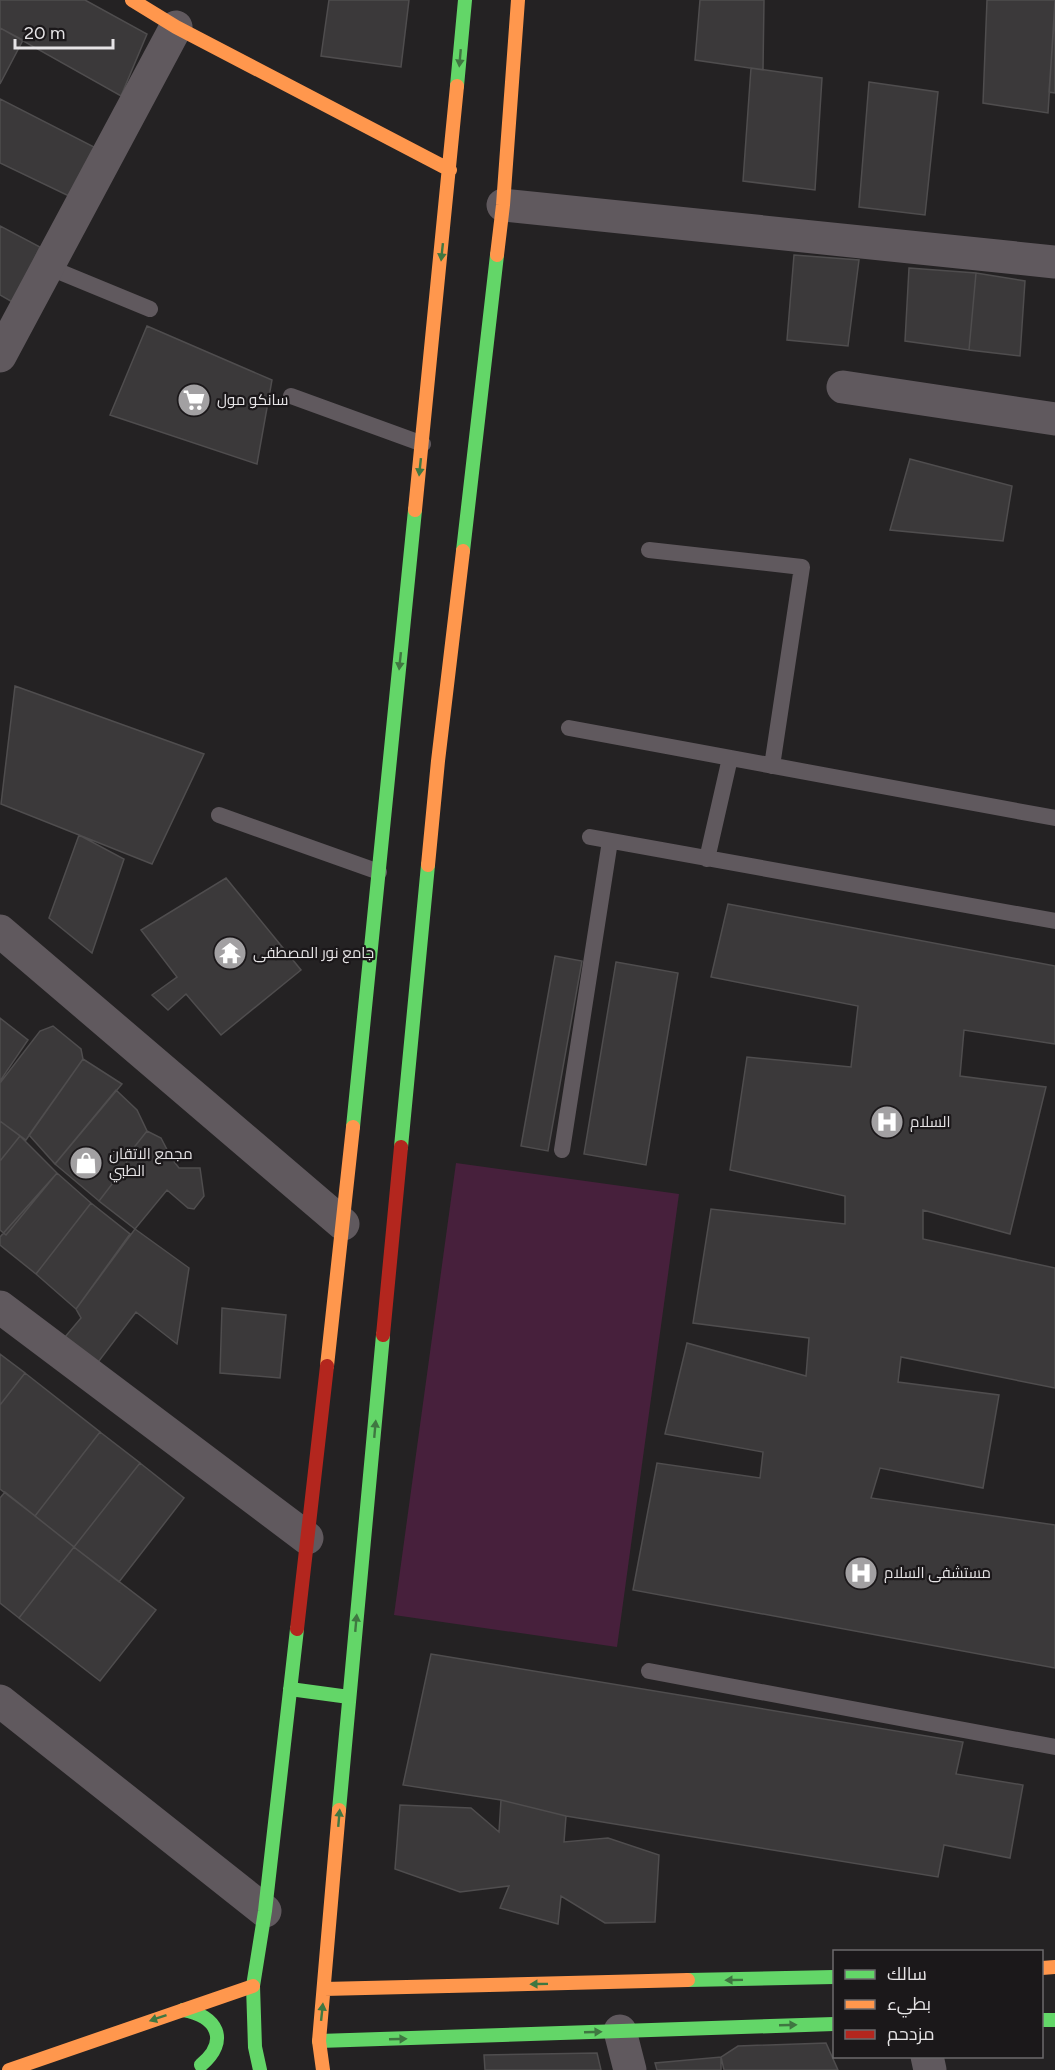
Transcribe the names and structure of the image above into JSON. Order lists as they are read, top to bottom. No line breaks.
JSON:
{"places":{"supermarket":["سانكو مول"],"temple":["جامع نور المصطفى"],"hospital":["السلام","مستشفى السلام"],"shop":["مجمع الاتقان الطبي"]},"legend":["سالك","بطيء","مزدحم"],"scale_bar":"20 m"}
